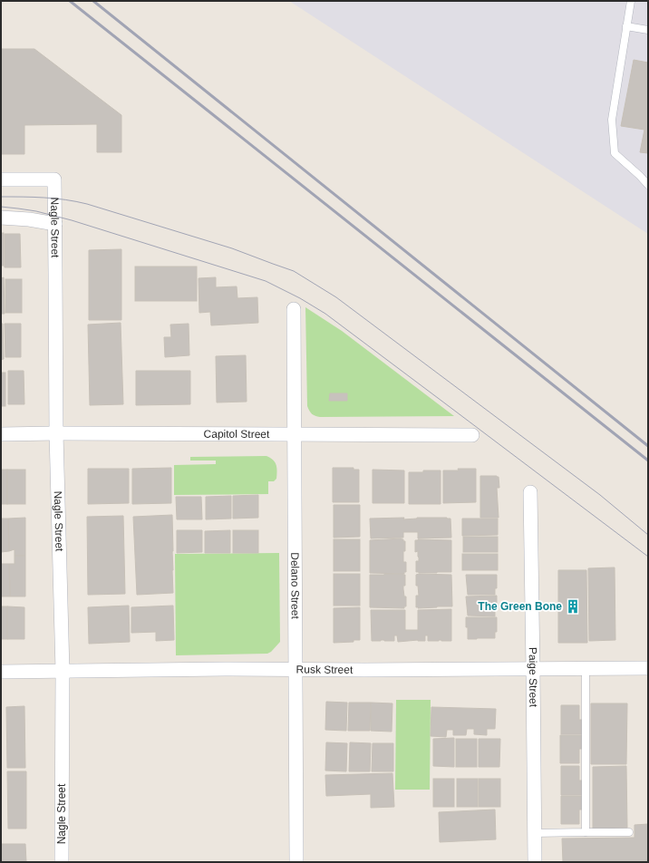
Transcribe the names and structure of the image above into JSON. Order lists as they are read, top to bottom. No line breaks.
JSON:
{"streets":{"street":["Nagle Street","Capitol Street","Delano Street","Rusk Street","Paige Street"]},"crossings":[["Nagle Street","Capitol Street"],["Nagle Street","Rusk Street"],["Capitol Street","Delano Street"],["Delano Street","Rusk Street"],["Rusk Street","Paige Street"]],"places":{"building":["The Green Bone"]}}
